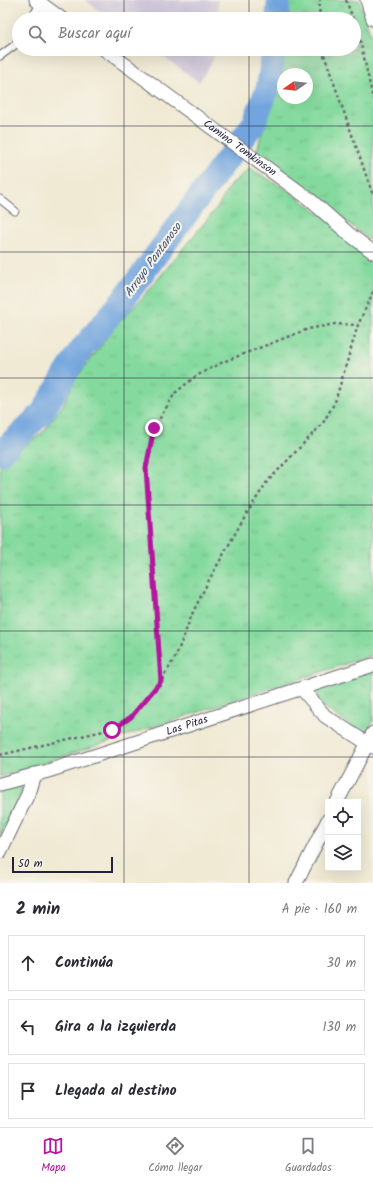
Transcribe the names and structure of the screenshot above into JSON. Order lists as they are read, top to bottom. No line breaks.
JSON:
{"streets":{"street":["Camino Tomkinson","Las Pitas"]},"water":["Arroyo Pantanoso"],"scale_bar":"50 m","north":"left","page":{"search":"Buscar aquí","scale":"50 m","heading":["2 min","A pie · 160 m"],"list":[["Continúa","30 m"],["Gira a la izquierda","130 m"],"Llegada al destino"],"nav":["Mapa","Cómo llegar","Guardados"]}}
